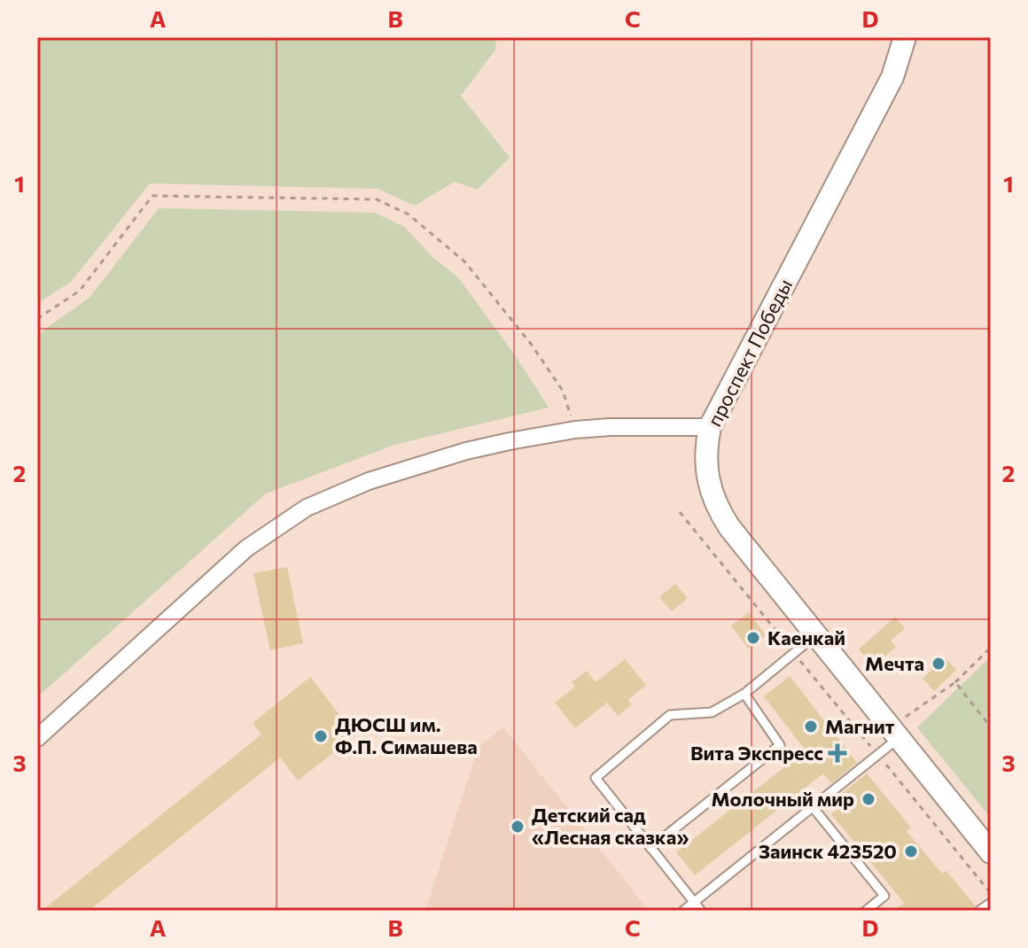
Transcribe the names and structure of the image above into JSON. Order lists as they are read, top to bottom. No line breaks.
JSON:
{"streets":{"main road":["проспект Победы"]},"places":{"other":["Каенкай","Мечта","Магнит","ДЮСШ им. Ф.П. Симашева","Молочный мир","Детский сад «Лесная сказка»","Заинск 423520"],"health":["Вита Экспресс"]},"grid":{"columns":["A","B","C","D"],"rows":["1","2","3"]}}
